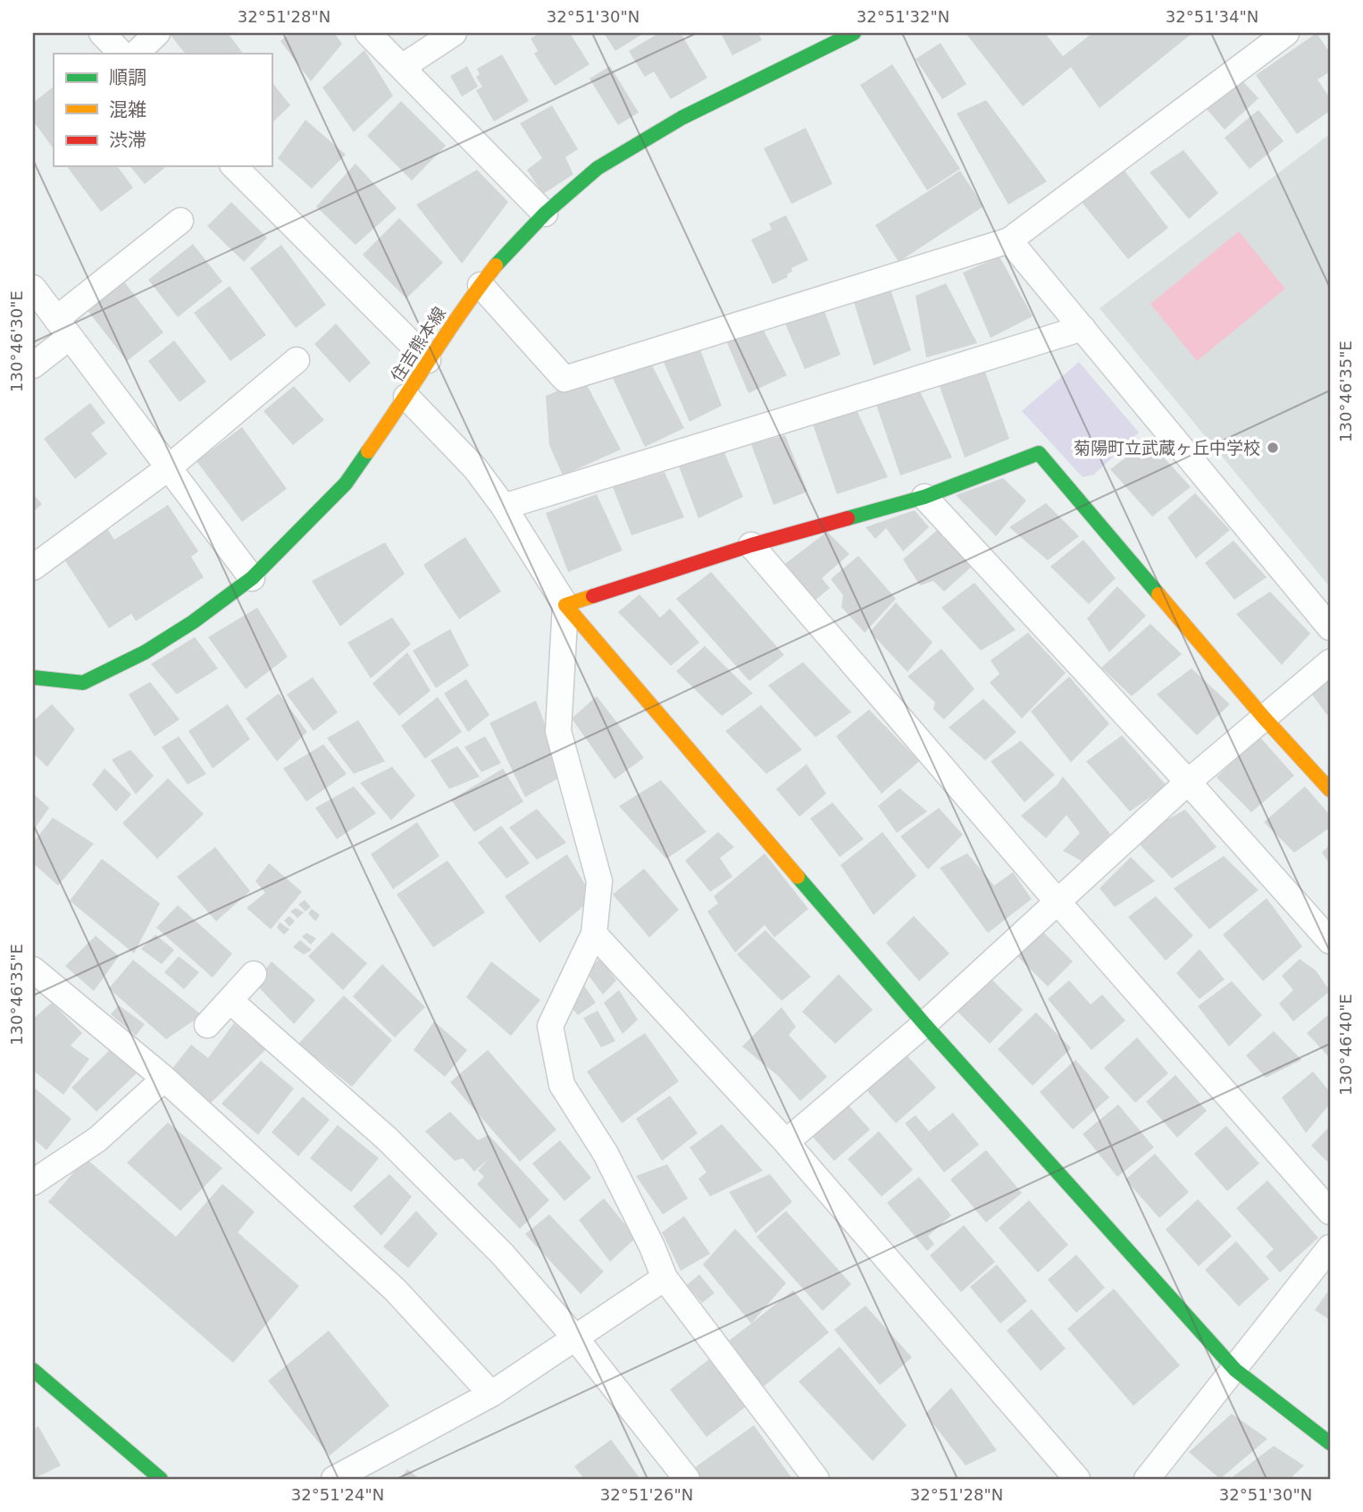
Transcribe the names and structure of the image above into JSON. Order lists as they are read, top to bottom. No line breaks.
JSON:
{"streets":{"street":["住吉熊本線"]},"places":["菊陽町立武蔵ヶ丘中学校"],"legend":["順調","混雑","渋滞"],"coordinates":["32°51'28\"N","32°51'30\"N","32°51'32\"N","32°51'34\"N","130°46'30\"E","130°46'35\"E","130°46'40\"E","32°51'24\"N","32°51'26\"N"]}
